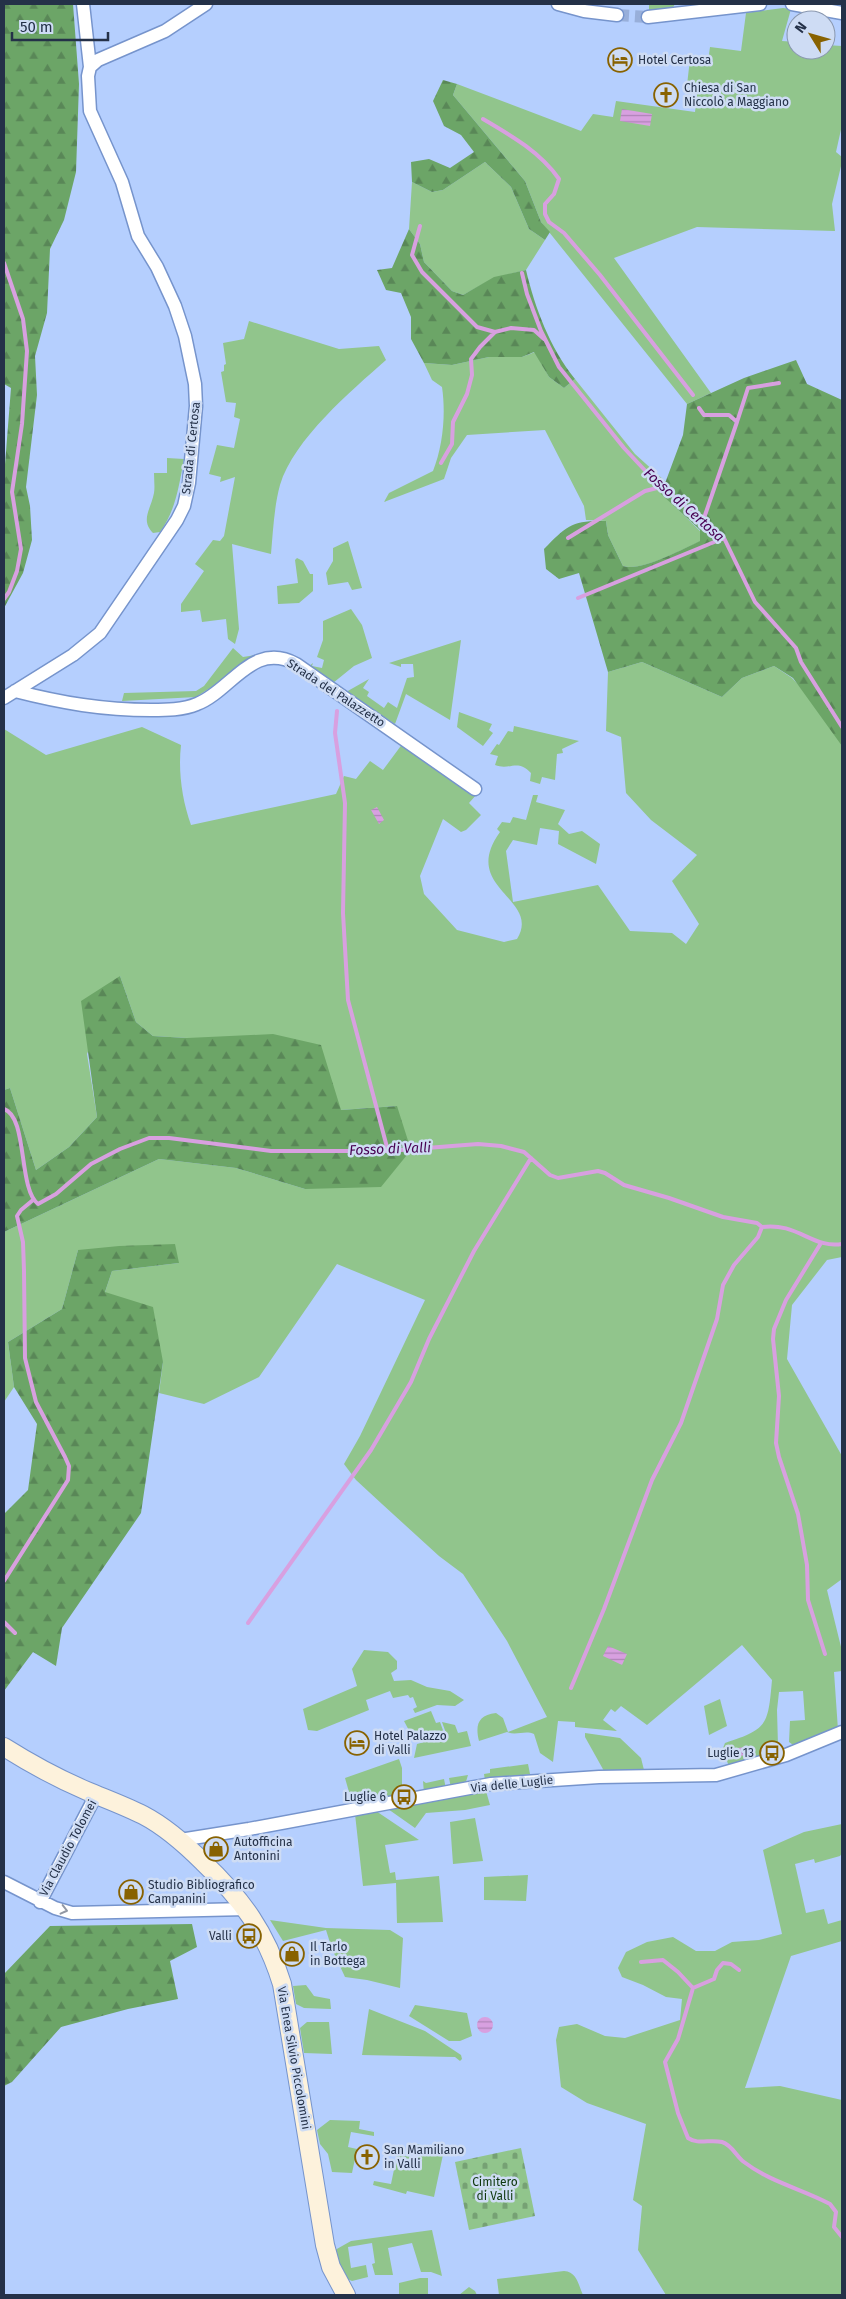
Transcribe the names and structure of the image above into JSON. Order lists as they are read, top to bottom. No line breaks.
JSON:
{"streets":{"main road":["Via Enea Silvio Piccolomini"],"street":["Strada di Certosa","Strada del Palazzetto","Via delle Luglie","Via Claudio Tolomei"]},"crossings":[["Strada di Certosa","Strada del Palazzetto"],["Via delle Luglie","Via Enea Silvio Piccolomini"],["Via Claudio Tolomei","Via Enea Silvio Piccolomini"]],"water":["Fosso di Certosa","Fosso di Valli"],"parks":["Cimitero di Valli"],"places":{"hotel":["Hotel Certosa","Hotel Palazzo di Valli"],"church":["Chiesa di San Niccolò a Maggiano","San Mamiliano in Valli"],"bus stop":["Luglie 13","Luglie 6","Valli"],"shop":["Autofficina Antonini","Studio Bibliografico Campanini","Il Tarlo in Bottega"]},"scale_bar":"50 m","north":"top left"}
